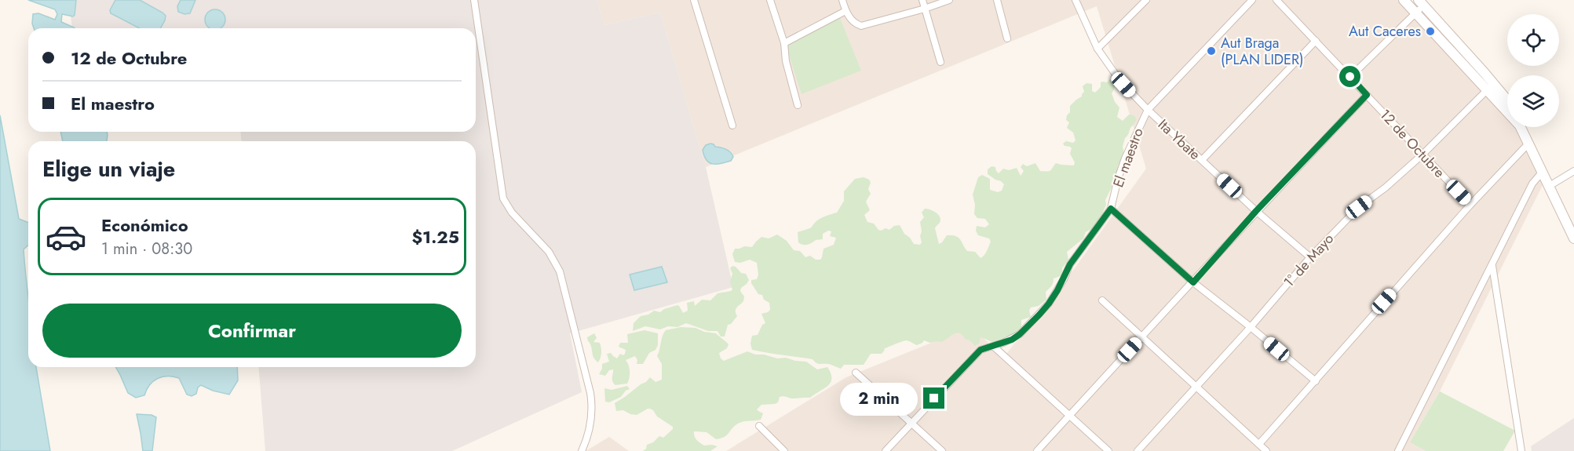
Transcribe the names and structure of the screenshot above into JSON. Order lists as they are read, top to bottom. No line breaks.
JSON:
{"streets":{"street":["Ita Ybate","12 de Octubre","El maestro","1° de Mayo"]},"crossings":[["Ita Ybate","El maestro"],["Ita Ybate","1° de Mayo"],["12 de Octubre","1° de Mayo"]],"places":["Aut Caceres","Aut Braga (PLAN LIDER)"],"page":{"banner":["12 de Octubre","El maestro"],"heading":"Elige un viaje","list":[{"name":"Económico","note":"1 min · 08:30","value":"$1.25"}],"buttons":"Confirmar","bubble":"2 min"}}
